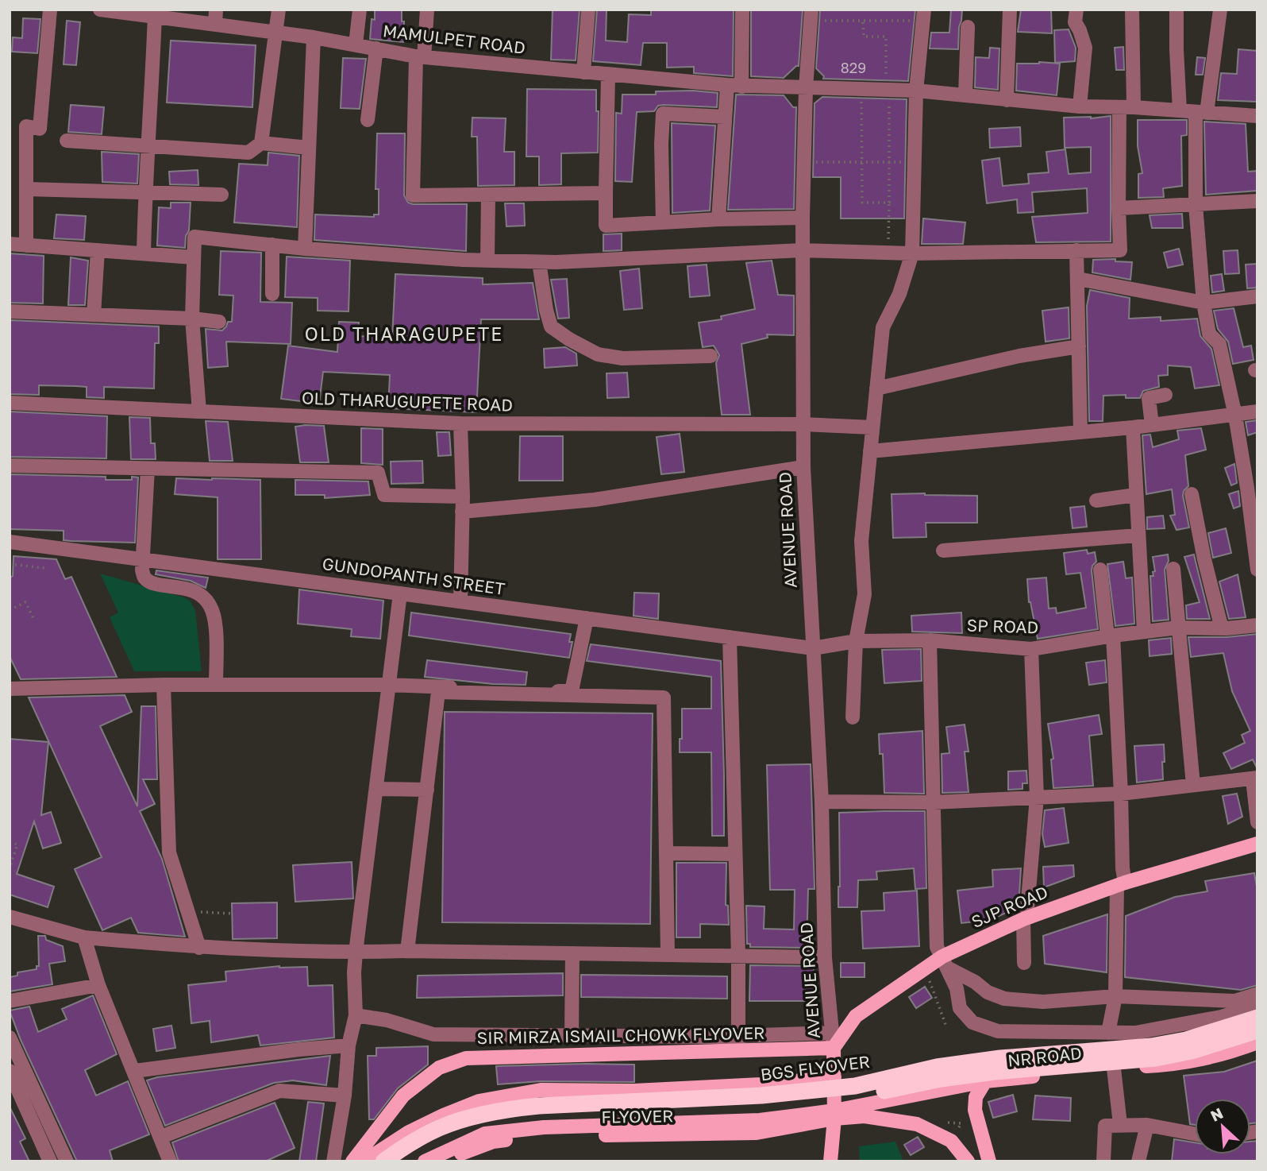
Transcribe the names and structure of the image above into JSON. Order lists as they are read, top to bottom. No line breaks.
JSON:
{"streets":{"highway":["BGS FLYOVER"],"main road":["SJP ROAD","SIR MIRZA ISMAIL CHOWK FLYOVER","NR ROAD","FLYOVER"],"street":["MAMULPET ROAD","OLD THARUGUPETE ROAD","AVENUE ROAD","GUNDOPANTH STREET","SP ROAD"]},"crossings":[["MAMULPET ROAD","AVENUE ROAD"],["OLD THARUGUPETE ROAD","AVENUE ROAD"],["AVENUE ROAD","GUNDOPANTH STREET"],["AVENUE ROAD","SP ROAD"],["AVENUE ROAD","SJP ROAD"],["AVENUE ROAD","SIR MIRZA ISMAIL CHOWK FLYOVER"],["GUNDOPANTH STREET","SP ROAD"],["SJP ROAD","SIR MIRZA ISMAIL CHOWK FLYOVER"],["NR ROAD","FLYOVER"]],"districts":["OLD THARAGUPETE"],"house_numbers":["829"],"north":"top left"}
